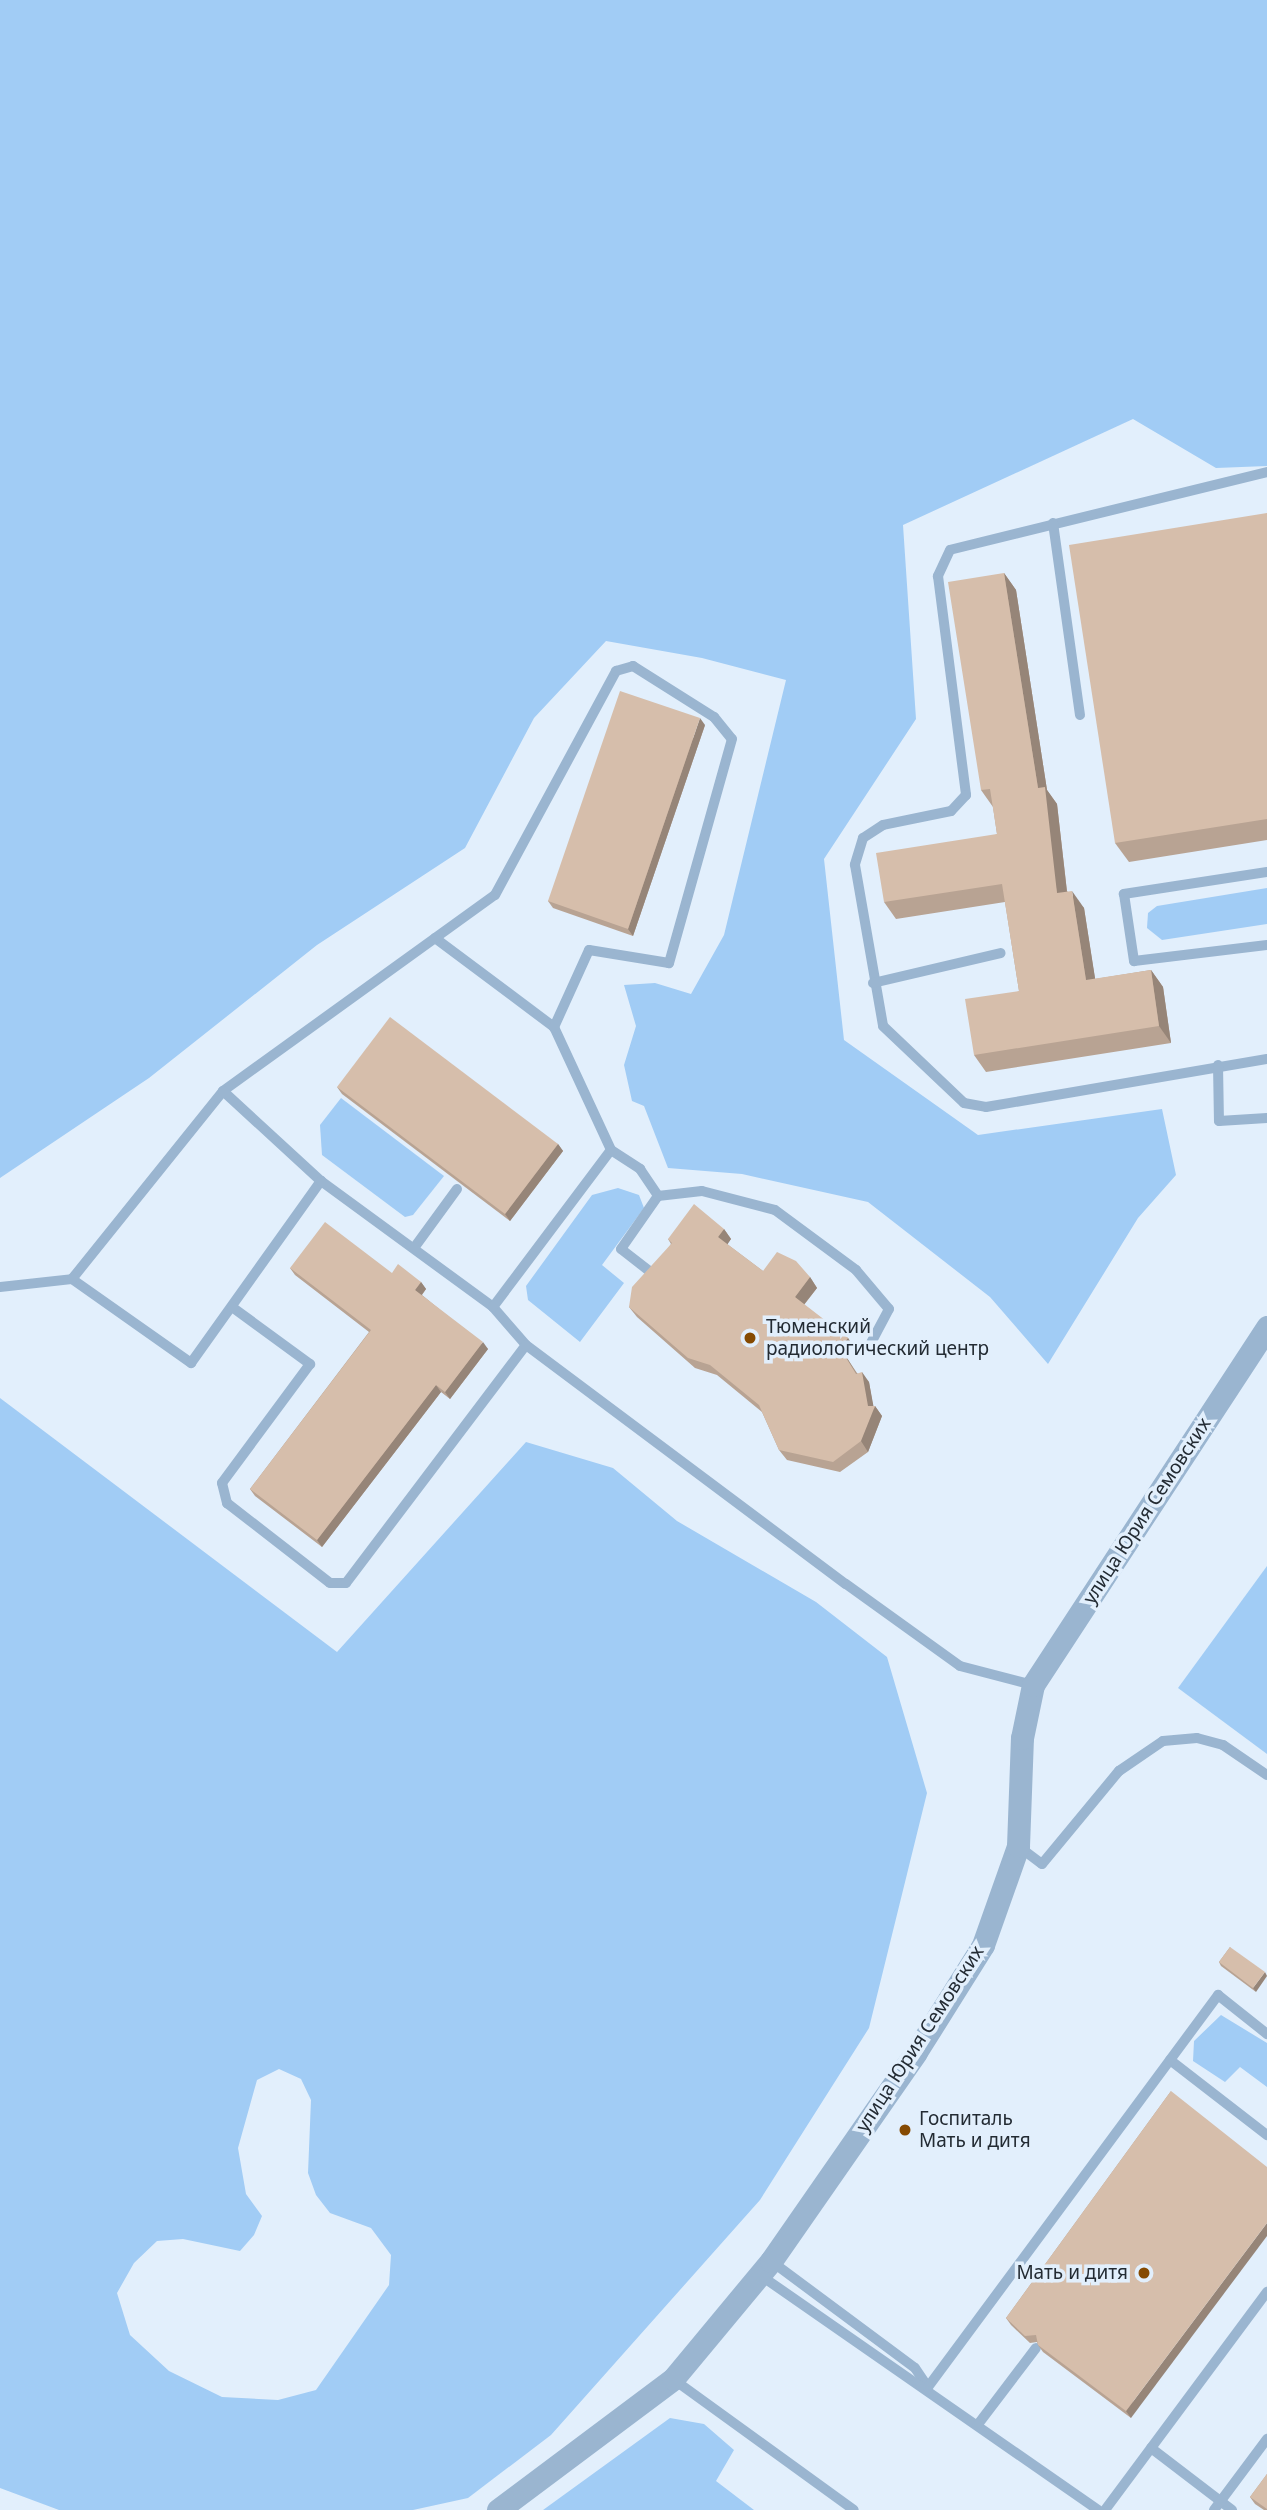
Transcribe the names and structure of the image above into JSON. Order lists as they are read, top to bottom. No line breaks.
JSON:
{"streets":{"street":["улица Юрия Семовских"]},"places":["Тюменский радиологический центр","Госпиталь Мать и дитя","Мать и дитя"]}
